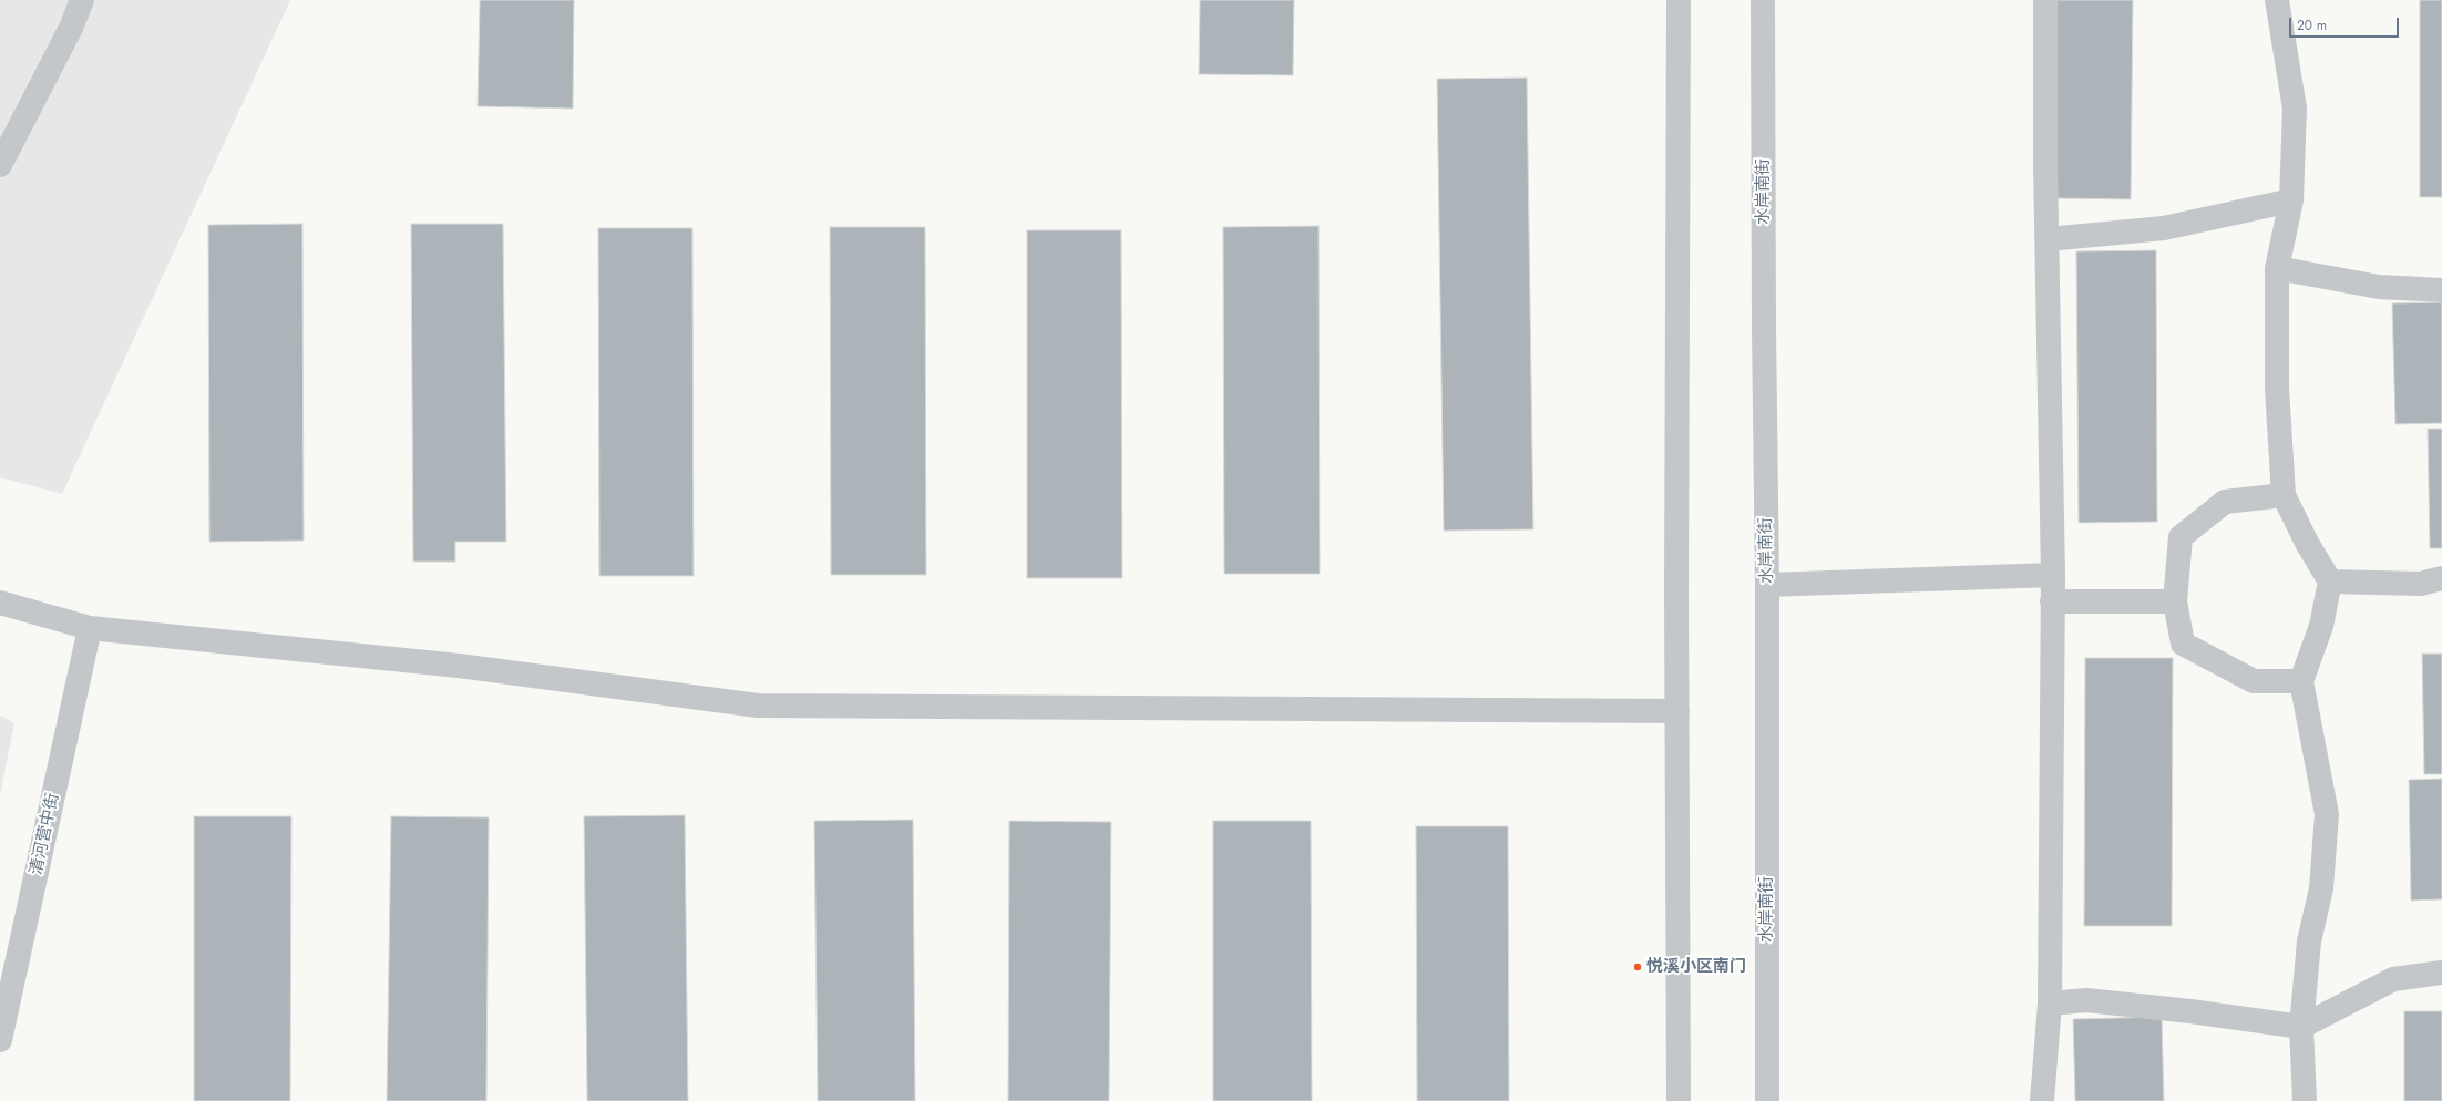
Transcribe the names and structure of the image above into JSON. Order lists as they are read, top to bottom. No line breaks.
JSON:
{"streets":{"street":["水岸南街","清河营中街"]},"places":["悦溪小区南门"],"scale_bar":"20 m"}
